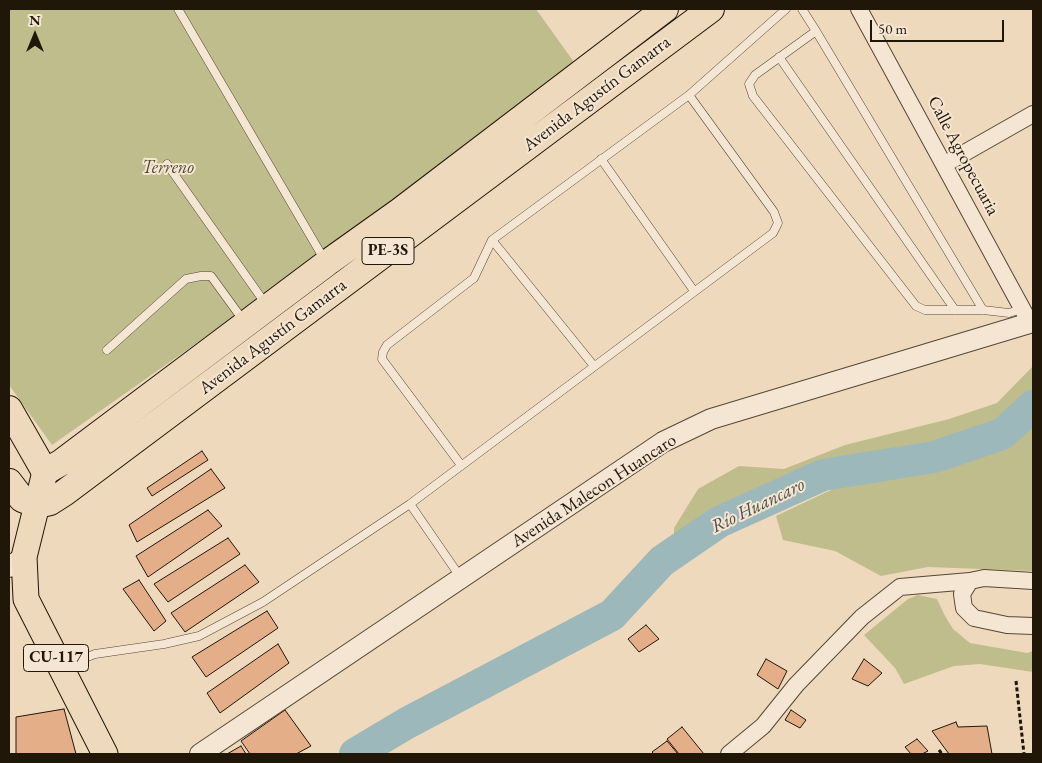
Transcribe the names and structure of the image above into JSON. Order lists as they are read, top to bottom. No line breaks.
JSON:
{"streets":{"highway":["Avenida Agustín Gamarra","PE-3S"],"main road":["CU-117"],"street":["Calle Agropecuaria","Avenida Malecon Huancaro"]},"crossings":[["Avenida Agustín Gamarra","CU-117"],["Calle Agropecuaria","Avenida Malecon Huancaro"]],"water":["Río Huancaro"],"parks":["Terreno"],"scale_bar":"50 m","north":"top"}
